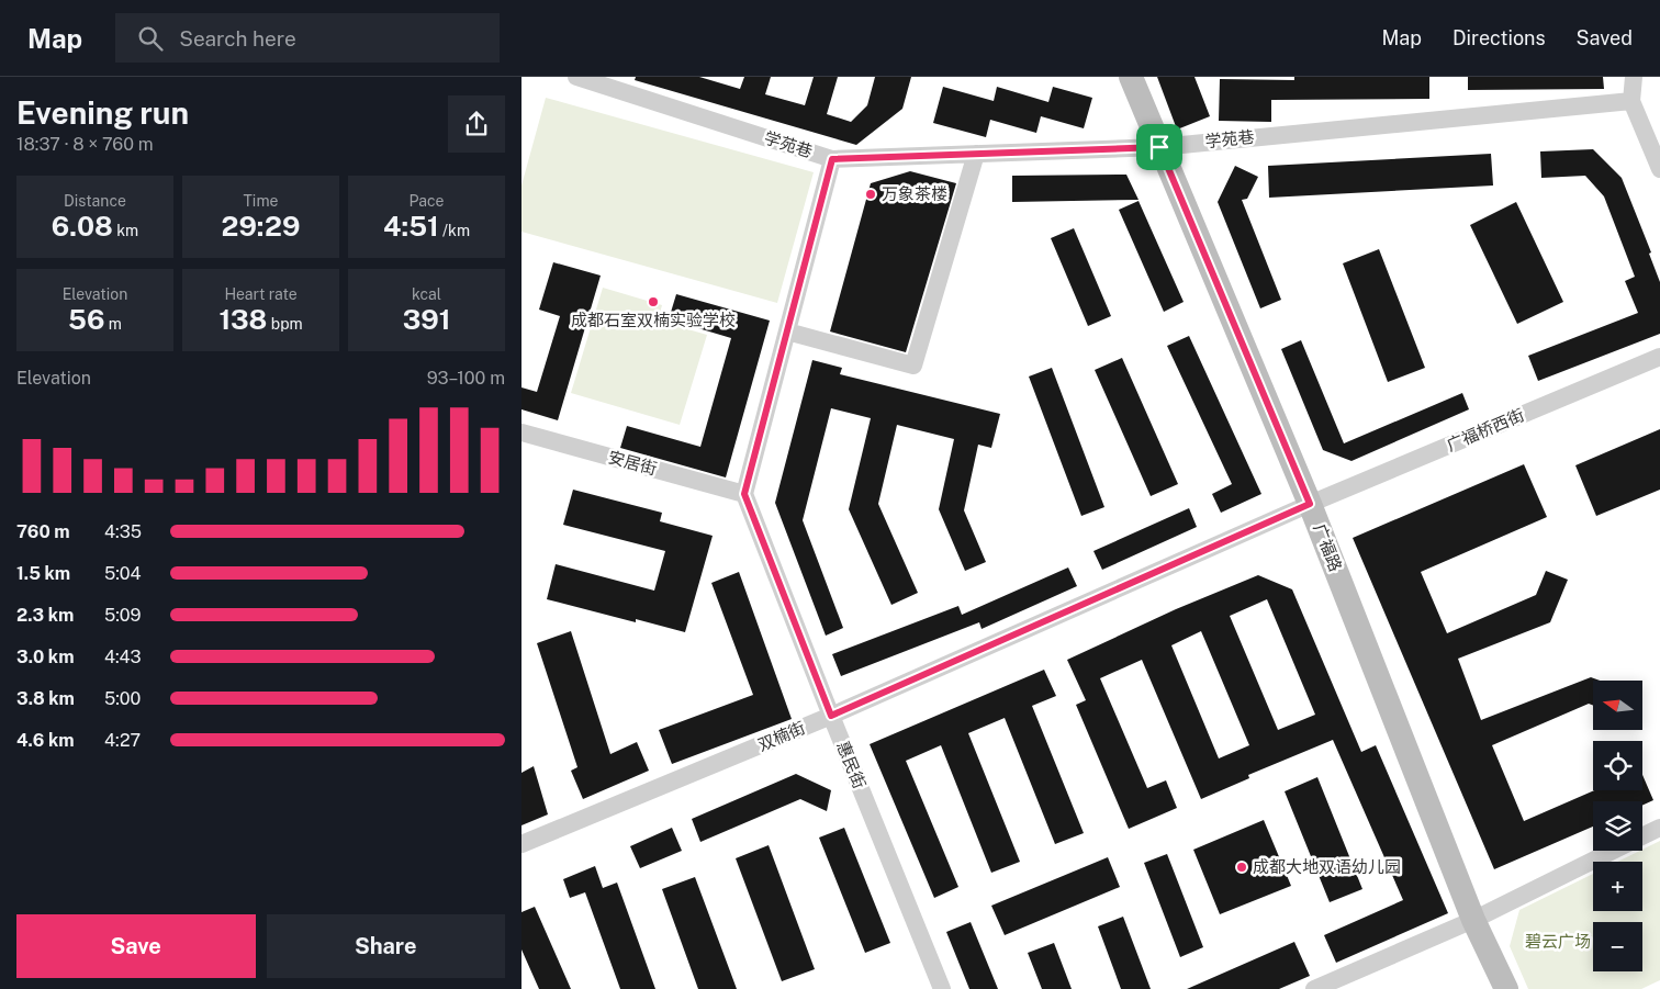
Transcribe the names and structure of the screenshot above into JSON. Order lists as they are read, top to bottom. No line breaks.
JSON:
{"streets":{"street":["学苑巷","广福桥西街","安居街","广福路","双楠街","惠民街"]},"crossings":[["学苑巷","广福路"],["广福桥西街","广福路"],["广福桥西街","双楠街"],["安居街","惠民街"],["广福路","双楠街"],["双楠街","惠民街"]],"parks":["碧云广场"],"places":["万象茶楼","成都石室双楠实验学校","成都大地双语幼儿园"],"north":"left","page":{"header":"Map","search":"Search here","nav":["Map","Directions","Saved"],"heading":["Evening run","18:37 · 8 × 760 m"],"stats":[["Distance","6.08 km"],["Time","29:29"],["Pace","4:51 /km"],["Elevation","56 m"],["Heart rate","138 bpm"],["kcal","391"]],"chart":["Elevation","93–100 m"],"list":[{"name":"760 m","note":"4:35"},{"name":"1.5 km","note":"5:04"},{"name":"2.3 km","note":"5:09"},{"name":"3.0 km","note":"4:43"},{"name":"3.8 km","note":"5:00"},{"name":"4.6 km","note":"4:27"}],"map_buttons":["+","−"],"buttons":["Save","Share"]}}
